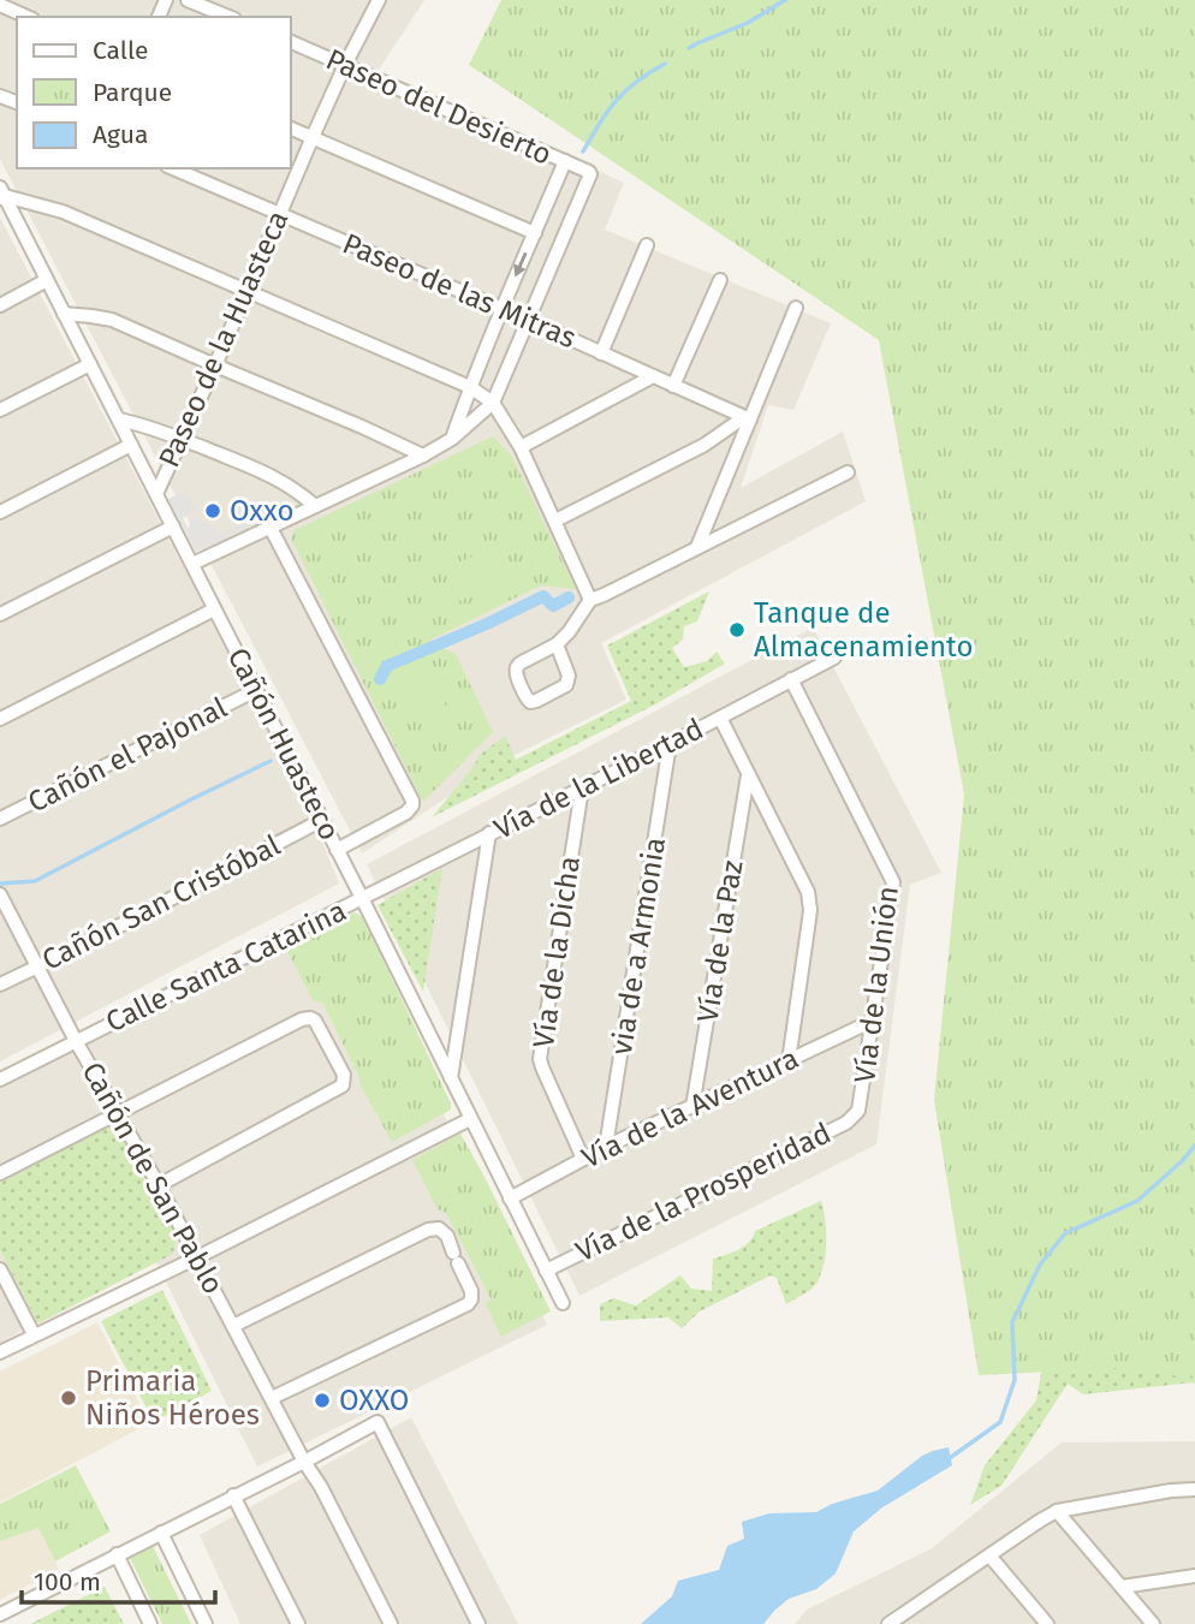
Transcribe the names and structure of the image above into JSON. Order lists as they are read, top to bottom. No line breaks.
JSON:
{"streets":{"street":["Paseo del Desierto","Paseo de las Mitras","Paseo de la Huasteca","Cañón Huasteco","Cañón el Pajonal","Vía de la Libertad","Cañón San Cristóbal","Vía de la Paz","via de a Armonia","Vía de la Dicha","Calle Santa Catarina","Vía de la Unión","Vía de la Aventura","Cañón de San Pablo","Vía de la Prosperidad"]},"crossings":[["Paseo del Desierto","Paseo de las Mitras"],["Paseo del Desierto","Paseo de la Huasteca"],["Paseo de las Mitras","Paseo de la Huasteca"],["Paseo de la Huasteca","Cañón Huasteco"],["Cañón Huasteco","Cañón el Pajonal"],["Cañón Huasteco","Vía de la Libertad"],["Cañón Huasteco","Cañón San Cristóbal"],["Cañón Huasteco","Calle Santa Catarina"],["Cañón Huasteco","Vía de la Aventura"],["Cañón Huasteco","Vía de la Prosperidad"],["Vía de la Libertad","via de a Armonia"],["Vía de la Libertad","Vía de la Dicha"],["Vía de la Libertad","Calle Santa Catarina"],["Vía de la Libertad","Vía de la Unión"],["Cañón San Cristóbal","Cañón de San Pablo"],["Vía de la Paz","Vía de la Aventura"],["via de a Armonia","Vía de la Aventura"],["Vía de la Dicha","Vía de la Aventura"],["Calle Santa Catarina","Cañón de San Pablo"],["Vía de la Unión","Vía de la Aventura"],["Vía de la Unión","Vía de la Prosperidad"]],"places":["Oxxo","Tanque de Almacenamiento","Primaria Niños Héroes","OXXO"],"legend":["Calle","Parque","Agua"],"scale_bar":"100 m"}
